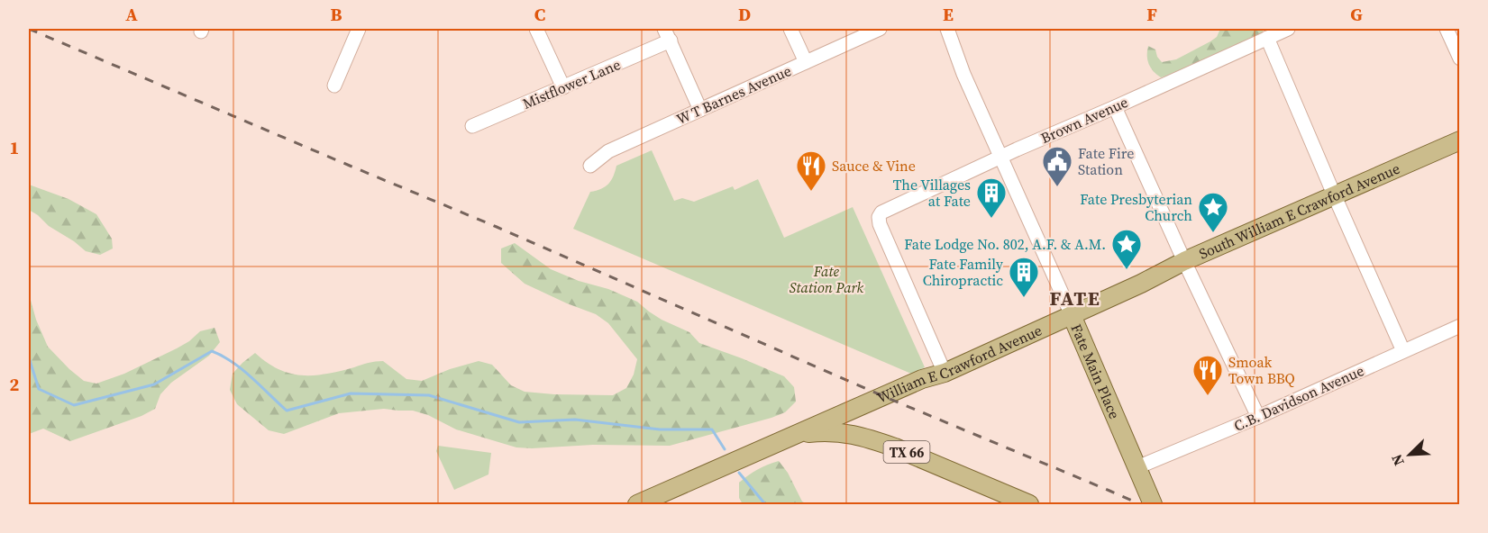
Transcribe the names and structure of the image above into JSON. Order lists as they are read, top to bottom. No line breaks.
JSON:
{"streets":{"main road":["South William E Crawford Avenue","William E Crawford Avenue","Fate Main Place","TX 66"],"street":["Mistflower Lane","W T Barnes Avenue","Brown Avenue","C.B. Davidson Avenue"]},"crossings":[["Brown Avenue","William E Crawford Avenue"],["Brown Avenue","Fate Main Place"],["South William E Crawford Avenue","William E Crawford Avenue"],["William E Crawford Avenue","Fate Main Place"],["William E Crawford Avenue","TX 66"],["Fate Main Place","C.B. Davidson Avenue"]],"districts":["FATE"],"parks":["Fate Station Park"],"places":{"public building":["Fate Fire Station"],"restaurant":["Sauce & Vine","Smoak Town BBQ"],"building":["The Villages at Fate","Fate Family Chiropractic"],"place":["Fate Presbyterian Church","Fate Lodge No. 802, A.F. & A.M."]},"north":"bottom left","grid":{"columns":["A","B","C","D","E","F","G"],"rows":["1","2"]}}
